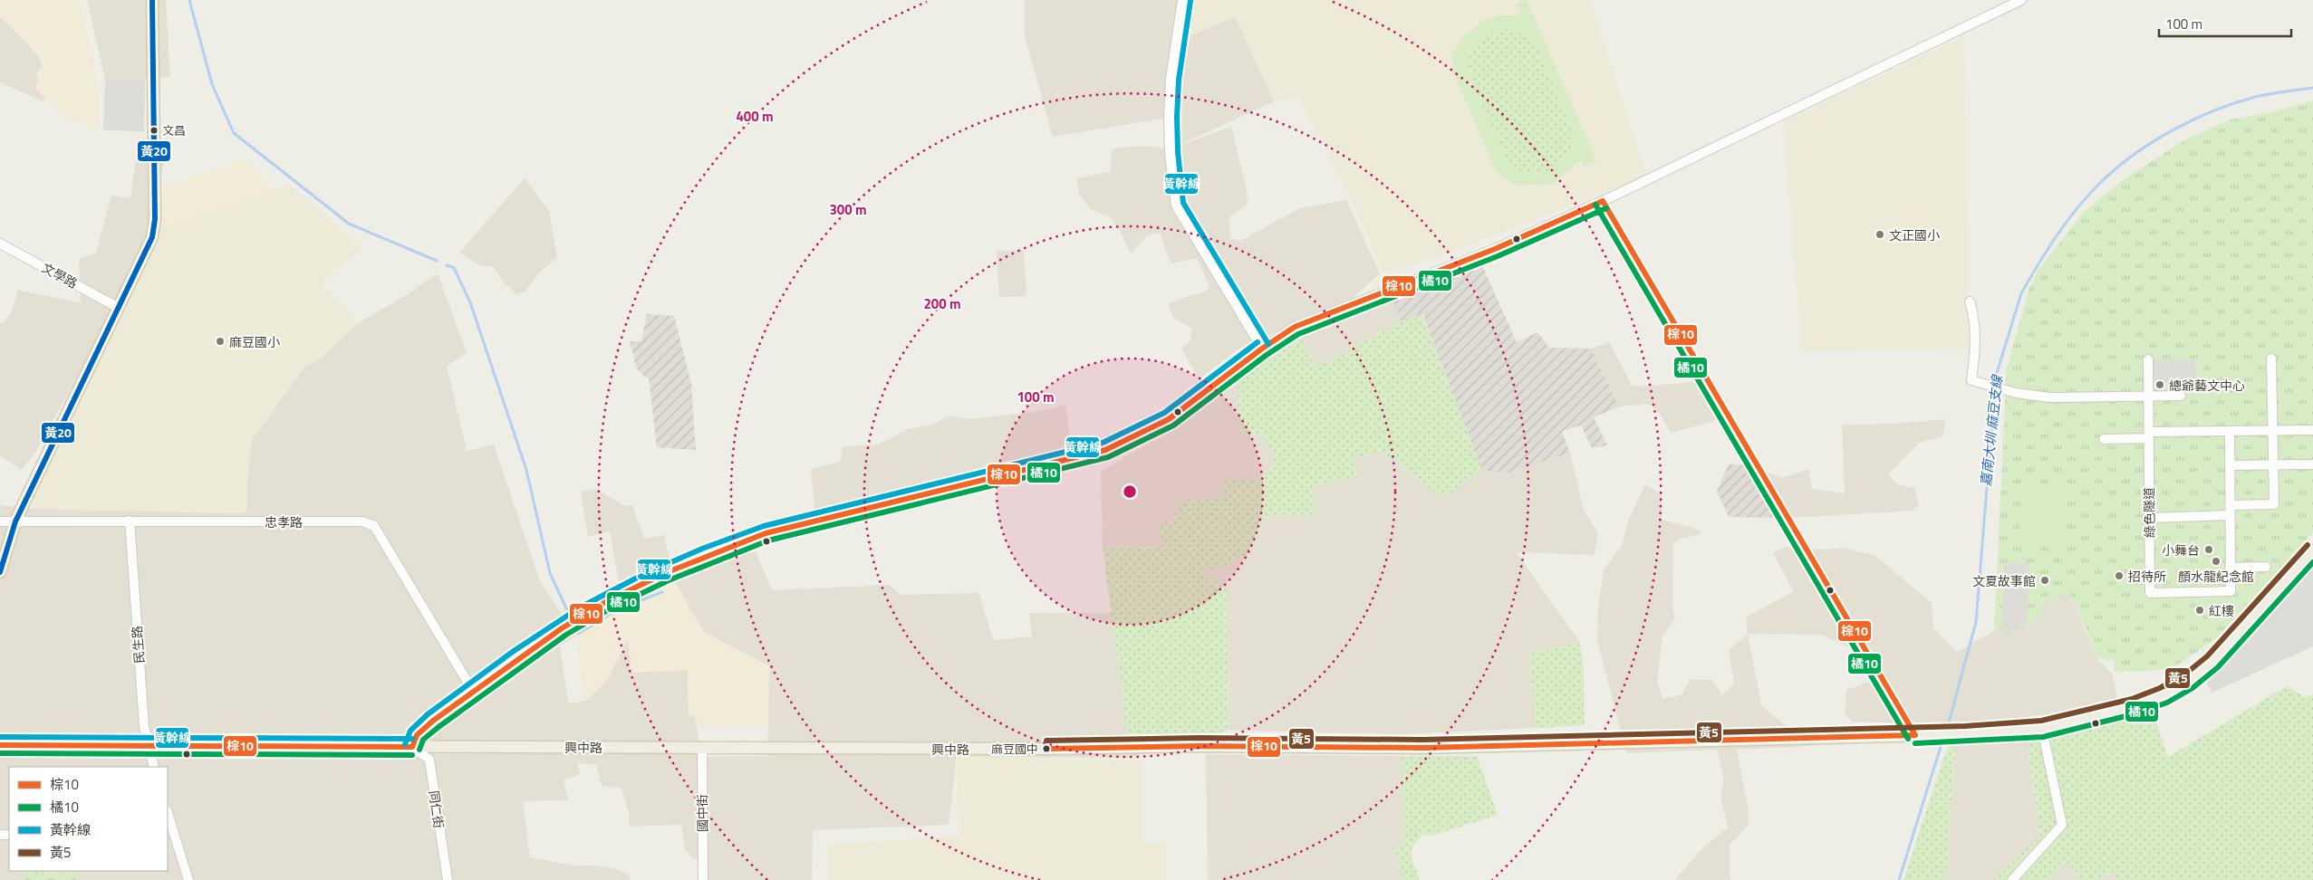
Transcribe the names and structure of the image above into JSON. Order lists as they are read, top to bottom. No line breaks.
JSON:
{"streets":{"main road":["興中路"],"street":["文學路","綠色隧道","忠孝路","民生路","同仁街","國中街"]},"crossings":[["忠孝路","民生路"],["民生路","興中路"],["興中路","同仁街"],["興中路","國中街"]],"water":["嘉南大圳 麻豆支線"],"places":["文昌","文正國小","麻豆國小","總爺藝文中心","小舞台","顏水龍紀念館","招待所","文夏故事館","紅樓","麻豆國中"],"lines":["transit line 黃20","transit line 黃幹線","transit line 棕10","transit line 橘10","transit line 黃5"],"legend":["棕10","橘10","黃幹線","黃5"],"scale_bar":"100 m","rings":["400 m","300 m","200 m","100 m"]}
